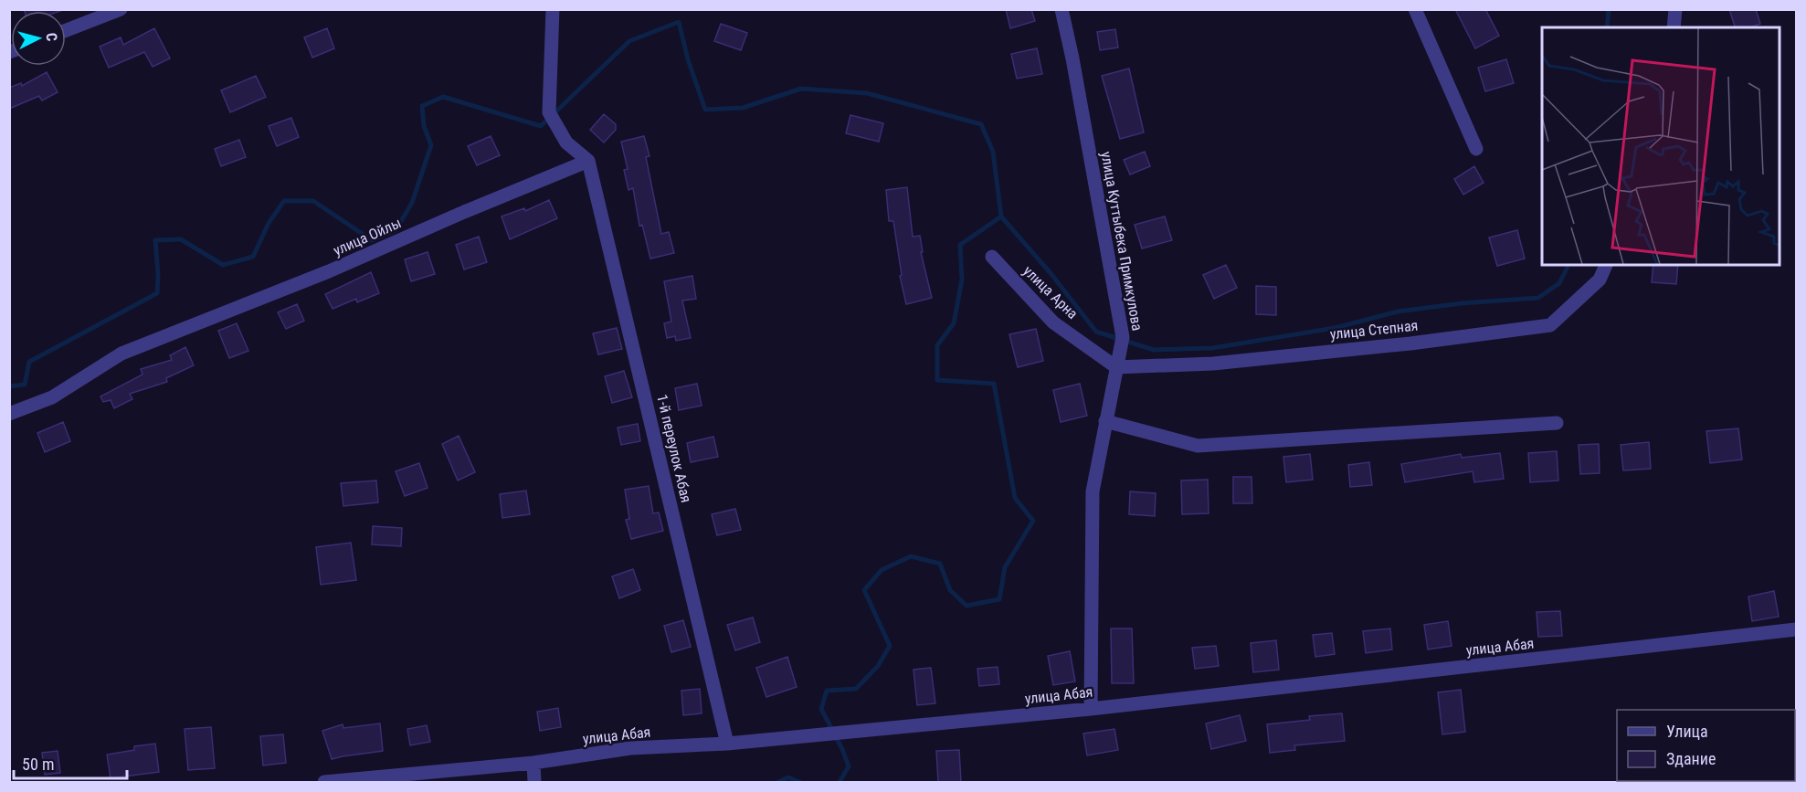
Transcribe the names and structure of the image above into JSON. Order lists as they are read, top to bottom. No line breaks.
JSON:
{"streets":{"street":["улица Ойлы","улица Куттыбека Примкулова","улица Арна","улица Степная","1-й переулок Абая","улица Абая"]},"crossings":[["улица Ойлы","1-й переулок Абая"],["улица Куттыбека Примкулова","улица Арна"],["улица Куттыбека Примкулова","улица Степная"],["улица Куттыбека Примкулова","улица Абая"],["улица Арна","улица Степная"],["1-й переулок Абая","улица Абая"]],"legend":["Улица","Здание"],"scale_bar":"50 m","north":"right"}
